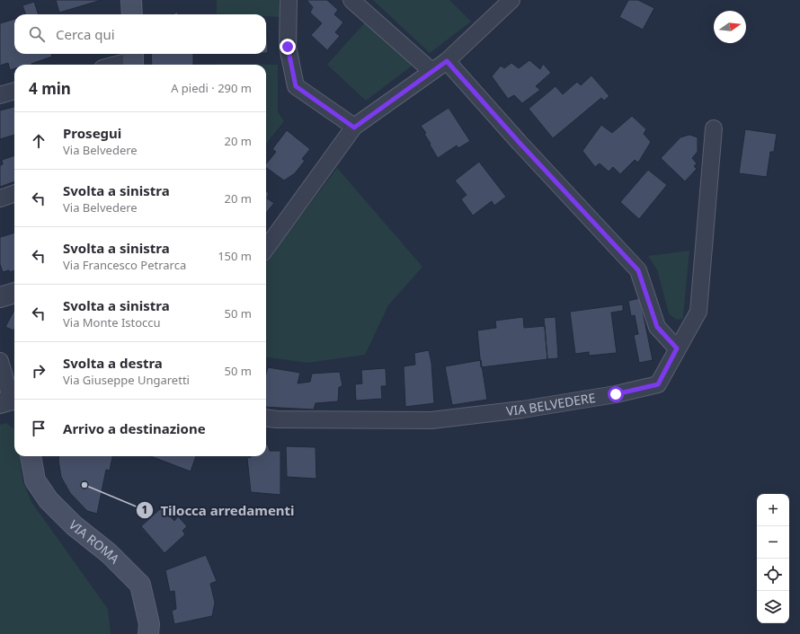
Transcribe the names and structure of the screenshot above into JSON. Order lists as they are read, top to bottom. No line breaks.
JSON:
{"streets":{"main road":["VIA ROMA"],"street":["VIA BELVEDERE"]},"places":["Tilocca arredamenti"],"north":"right","page":{"search":"Cerca qui","heading":["4 min","A piedi · 290 m"],"list":[["Prosegui","Via Belvedere","20 m"],["Svolta a sinistra","Via Belvedere","20 m"],["Svolta a sinistra","Via Francesco Petrarca","150 m"],["Svolta a sinistra","Via Monte Istoccu","50 m"],["Svolta a destra","Via Giuseppe Ungaretti","50 m"],"Arrivo a destinazione"],"map_buttons":["+","−"]}}
